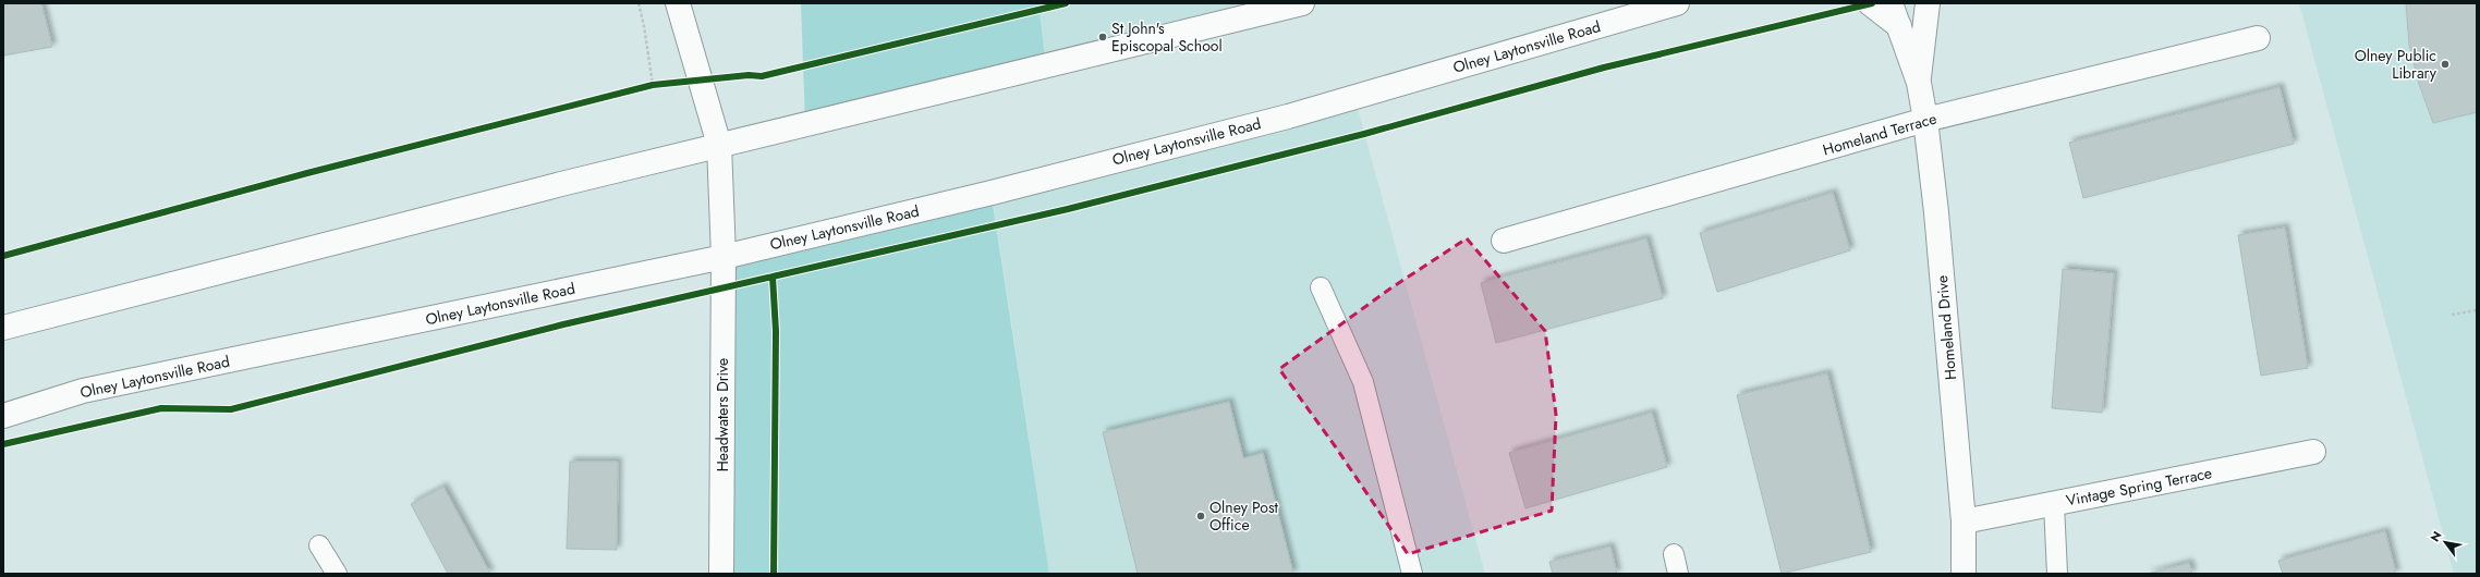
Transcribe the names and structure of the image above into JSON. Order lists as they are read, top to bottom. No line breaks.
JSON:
{"streets":{"main road":["Olney Laytonsville Road","Homeland Terrace","Homeland Drive","Headwaters Drive","Vintage Spring Terrace"]},"crossings":[["Olney Laytonsville Road","Headwaters Drive"],["Homeland Terrace","Homeland Drive"],["Homeland Drive","Vintage Spring Terrace"]],"places":["St John's Episcopal School","Olney Public Library","Olney Post Office"],"north":"top left"}
